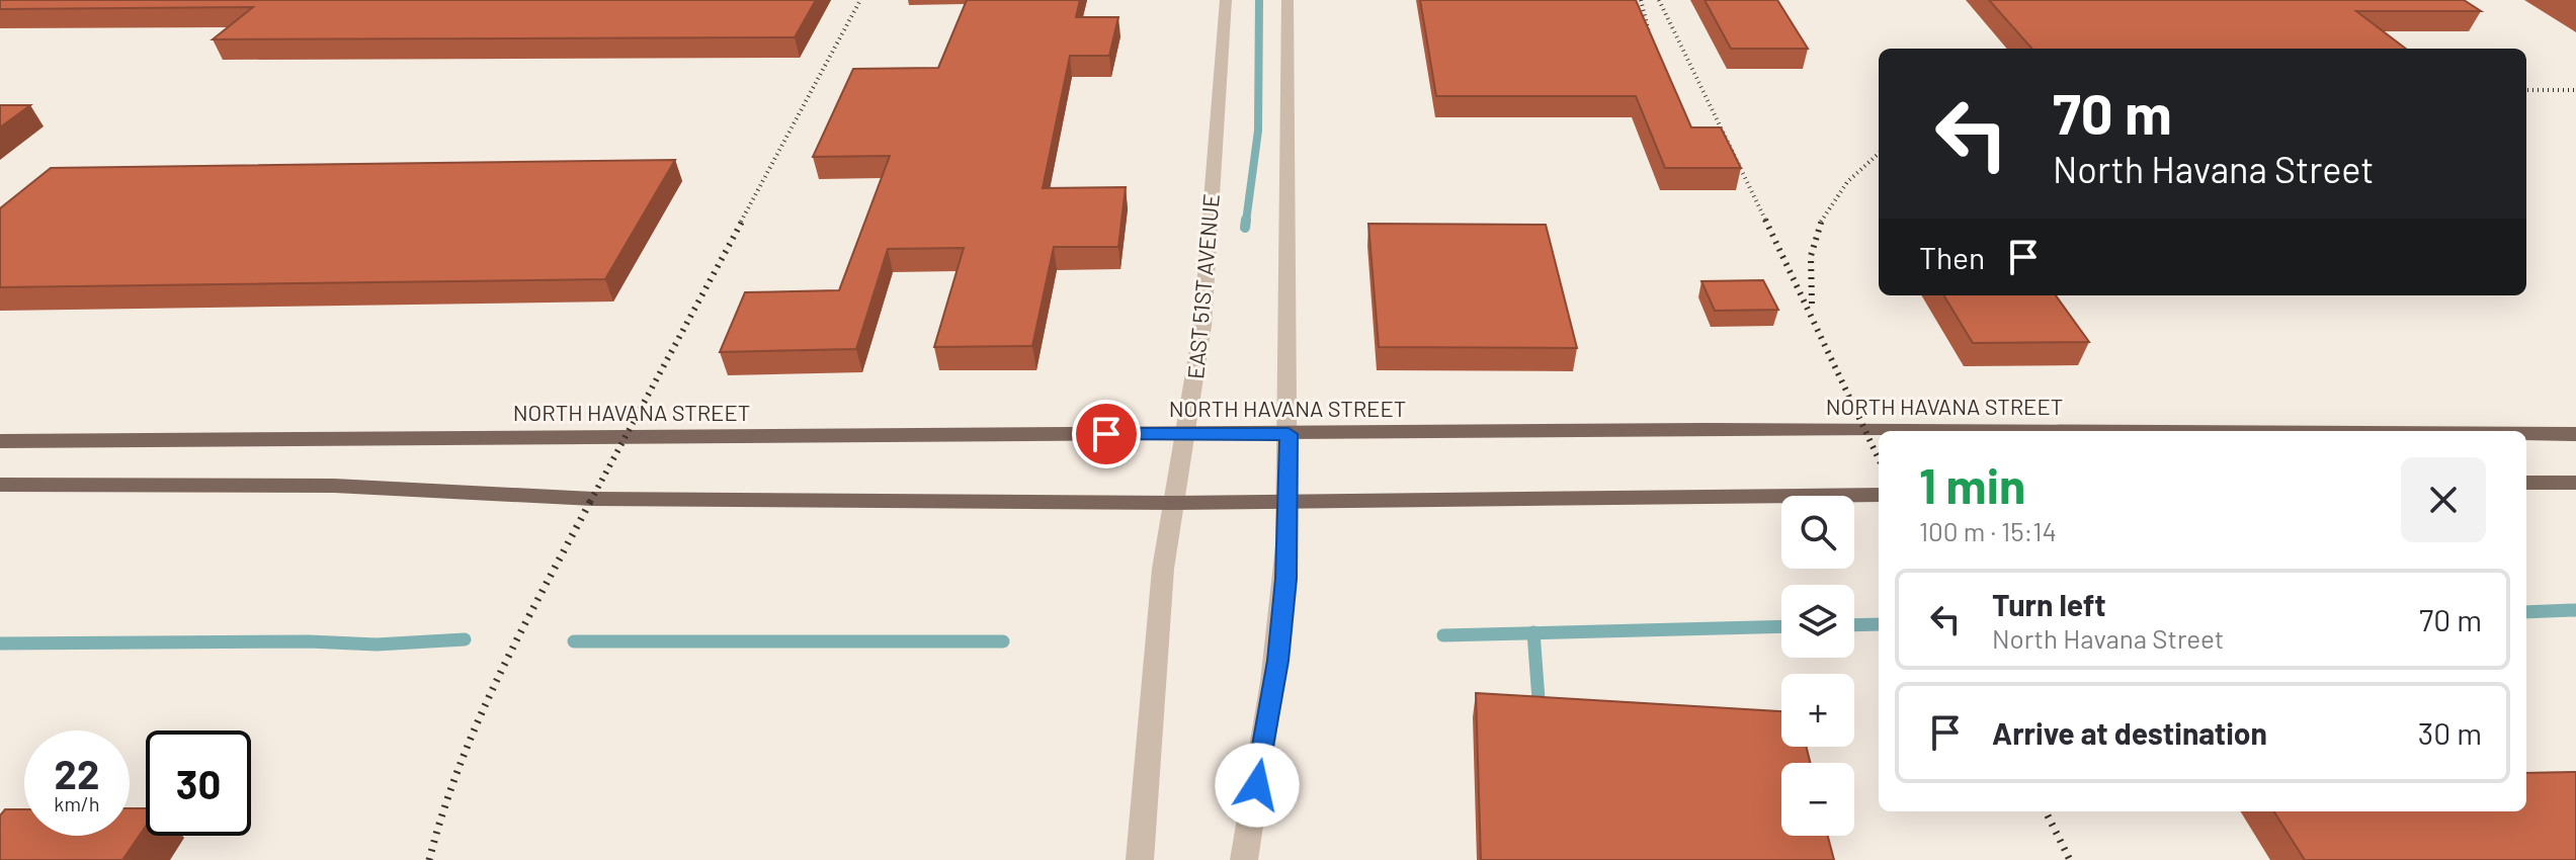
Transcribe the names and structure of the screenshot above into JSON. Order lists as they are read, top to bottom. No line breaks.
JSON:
{"streets":{"main road":["NORTH HAVANA STREET"],"street":["EAST 51ST AVENUE"]},"crossings":[["EAST 51ST AVENUE","NORTH HAVANA STREET"]],"page":{"turn":["70 m","North Havana Street"],"then":"Then","heading":["1 min","100 m · 15:14"],"map_buttons":["+","−"],"list":[{"name":"Turn left","note":"North Havana Street","value":"70 m"},{"name":"Arrive at destination","value":"30 m"}],"speed":"22 km/h","limit":"30"}}
